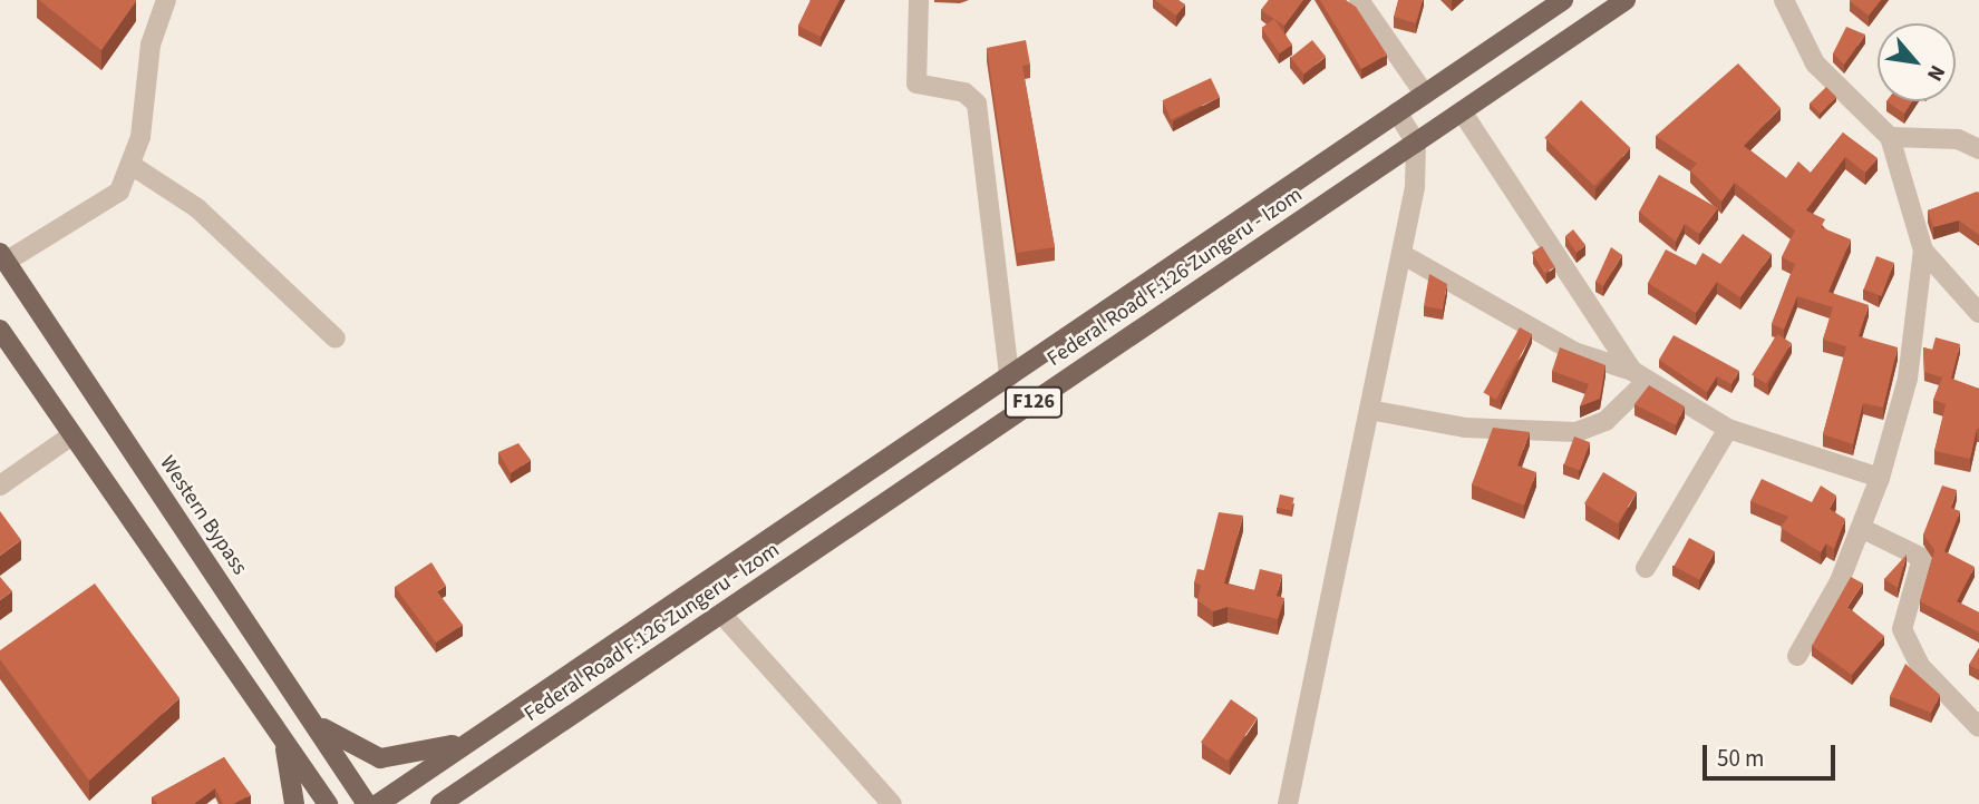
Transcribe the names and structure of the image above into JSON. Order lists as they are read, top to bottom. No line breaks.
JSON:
{"streets":{"main road":["Federal Road F.126 Zungeru - Izom","F126","Western Bypass"]},"scale_bar":"50 m","north":"bottom right"}
